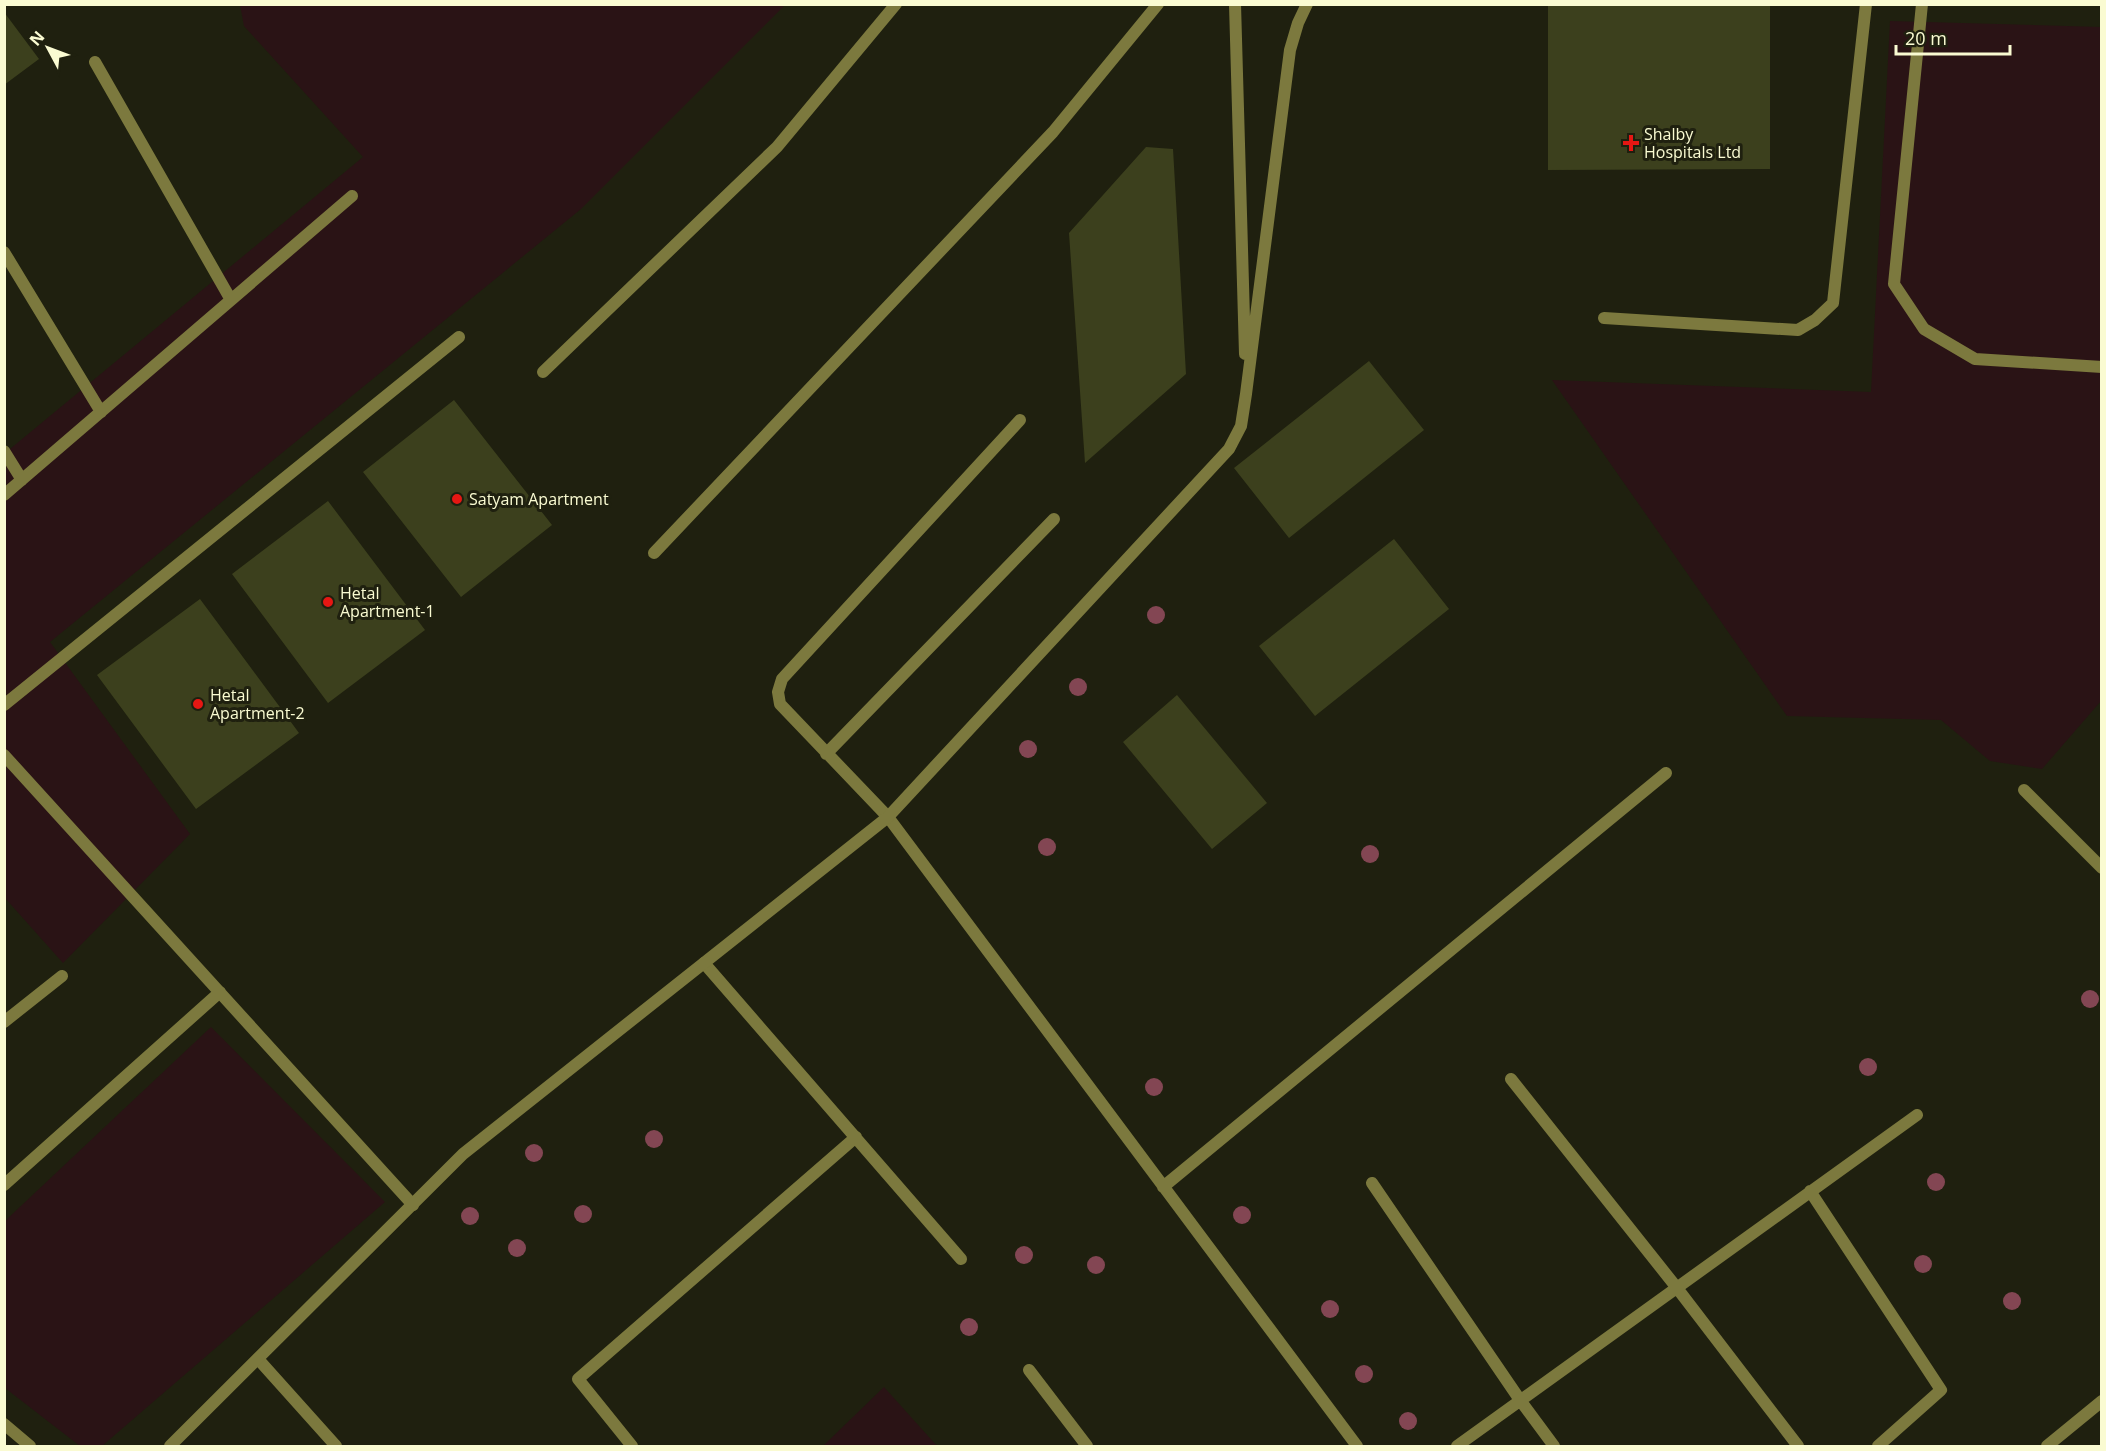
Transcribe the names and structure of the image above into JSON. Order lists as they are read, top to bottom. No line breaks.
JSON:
{"places":{"health":["Shalby Hospitals Ltd"],"other":["Satyam Apartment","Hetal Apartment-1","Hetal Apartment-2"]},"scale_bar":"20 m","north":"top left"}
